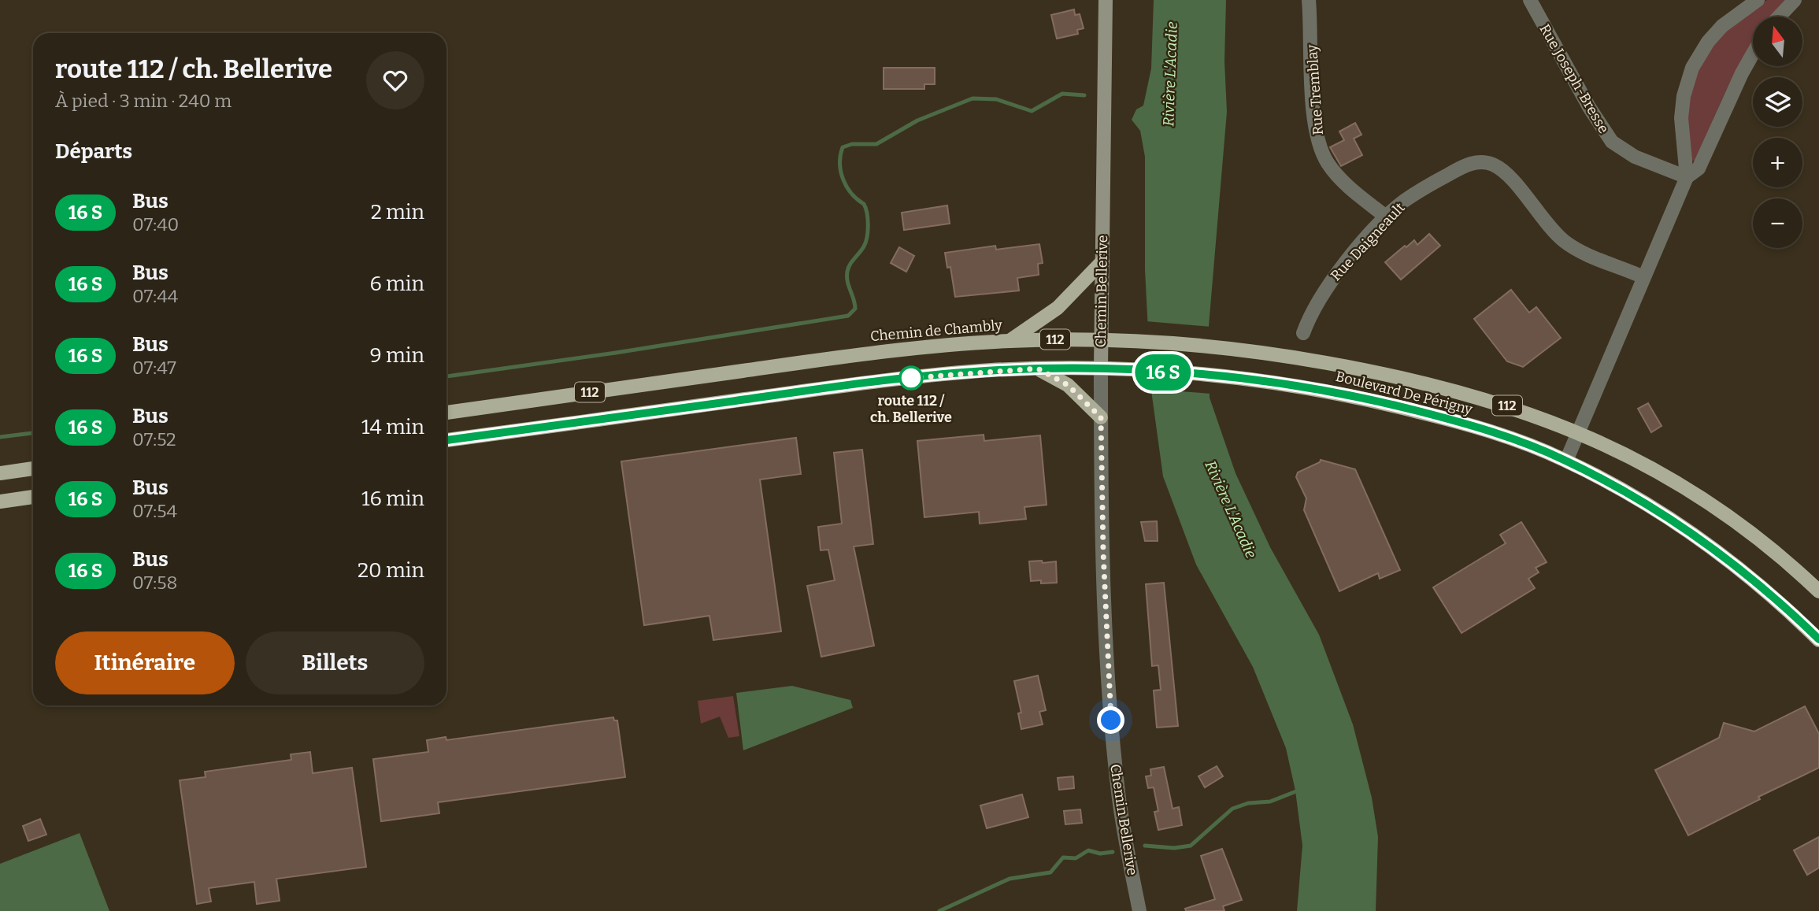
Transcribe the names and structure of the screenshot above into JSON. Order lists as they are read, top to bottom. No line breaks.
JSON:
{"streets":{"main road":["Chemin Bellerive","Chemin de Chambly","112","Boulevard De Périgny"],"street":["Rue Joseph-Bresse","Rue Tremblay","Rue Daigneault"]},"crossings":[["Rue Tremblay","Rue Daigneault"],["Chemin Bellerive","Chemin de Chambly"],["Chemin Bellerive","112"],["Chemin Bellerive","Boulevard De Périgny"],["Chemin de Chambly","Boulevard De Périgny"],["112","Boulevard De Périgny"]],"water":["Rivière L'Acadie"],"places":["route 112 / ch. Bellerive"],"north":"top","page":{"on_map":"16 S","map_buttons":["+","−"],"heading":[["route 112 / ch. Bellerive","À pied · 3 min · 240 m"],"Départs"],"list":[{"mark":"16 S","name":"Bus","note":"07:40","value":"2 min"},{"mark":"16 S","name":"Bus","note":"07:44","value":"6 min"},{"mark":"16 S","name":"Bus","note":"07:47","value":"9 min"},{"mark":"16 S","name":"Bus","note":"07:52","value":"14 min"},{"mark":"16 S","name":"Bus","note":"07:54","value":"16 min"},{"mark":"16 S","name":"Bus","note":"07:58","value":"20 min"}],"buttons":["Itinéraire","Billets"]}}
